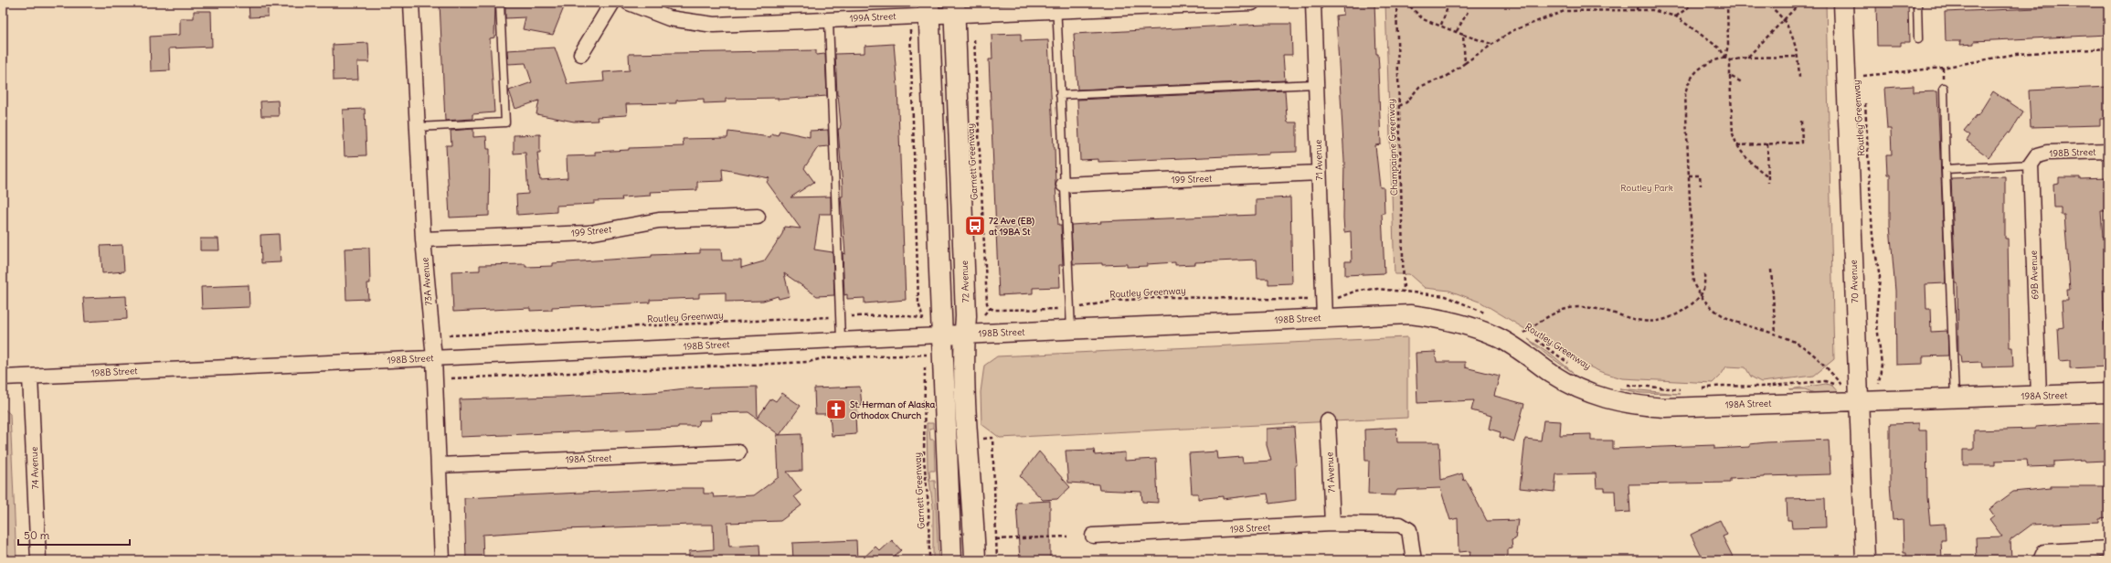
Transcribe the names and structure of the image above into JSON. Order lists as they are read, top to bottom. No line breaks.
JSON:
{"streets":{"main road":["72 Avenue"],"street":["199A Street","198B Street","71 Avenue","199 Street","69B Avenue","73A Avenue","70 Avenue","198A Street","74 Avenue","198 Street"],"path":["Routley Greenway","Champaigne Greenway","Garnett Greenway"]},"crossings":[["199A Street","72 Avenue"],["Routley Greenway","Garnett Greenway"],["198B Street","71 Avenue"],["198B Street","69B Avenue"],["198B Street","73A Avenue"],["198B Street","72 Avenue"],["198B Street","198A Street"],["198B Street","74 Avenue"],["71 Avenue","199 Street"],["71 Avenue","198 Street"],["199 Street","73A Avenue"],["69B Avenue","198A Street"],["73A Avenue","198A Street"],["70 Avenue","198A Street"]],"parks":["Routley Park"],"places":{"bus stop":["72 Ave (EB) at 19BA St"],"church":["St. Herman of Alaska Orthodox Church"]},"scale_bar":"50 m"}
